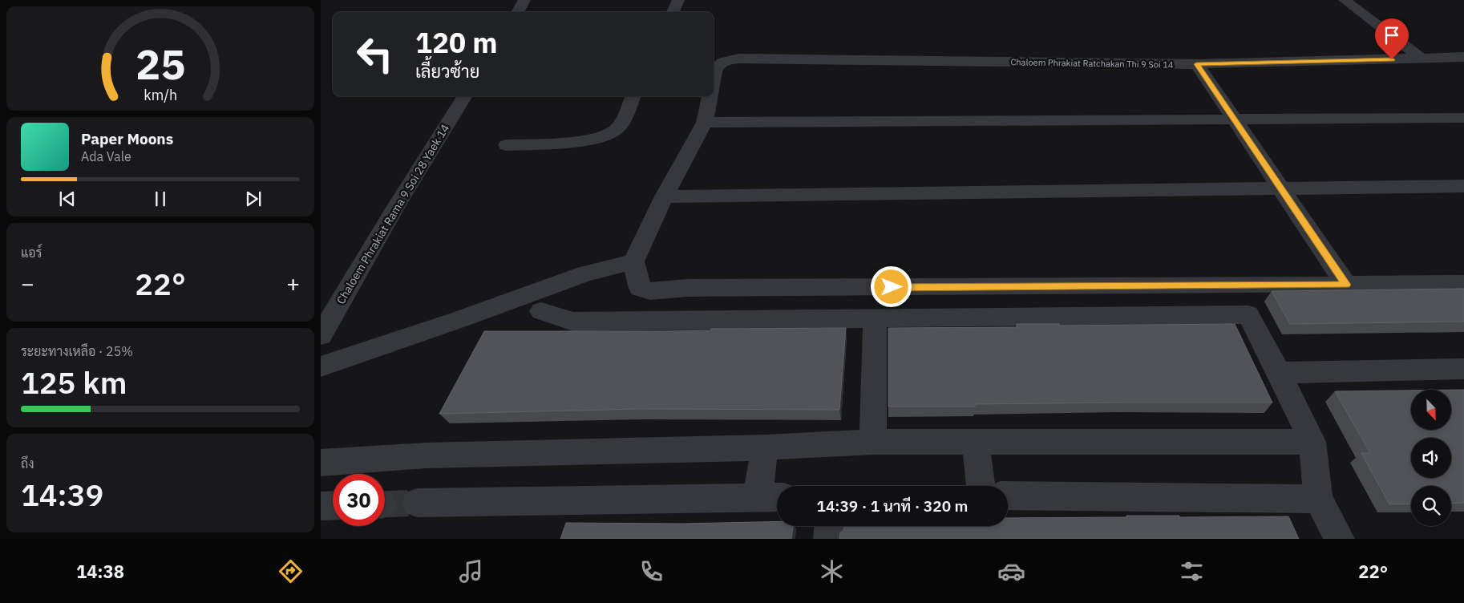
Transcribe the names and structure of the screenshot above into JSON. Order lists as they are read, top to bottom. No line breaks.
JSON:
{"streets":{"street":["Chaloem Phrakiat Ratchakan Thi 9 Soi 14","Chaloem Phrakiat Rama 9 Soi 28 Yaek 14"]},"north":"bottom right","page":{"turn":["120 m","เลี้ยวซ้าย"],"song":["Paper Moons","Ada Vale"],"tile":["แอร์",["ระยะทางเหลือ · 25%","125 km"],["ถึง","14:39"]],"heat":["−","22°","+"],"limit":"30","trip":"14:39 · 1 นาที · 320 m","tabs":["14:38","22°"],"gauge":["25","km/h"]}}
